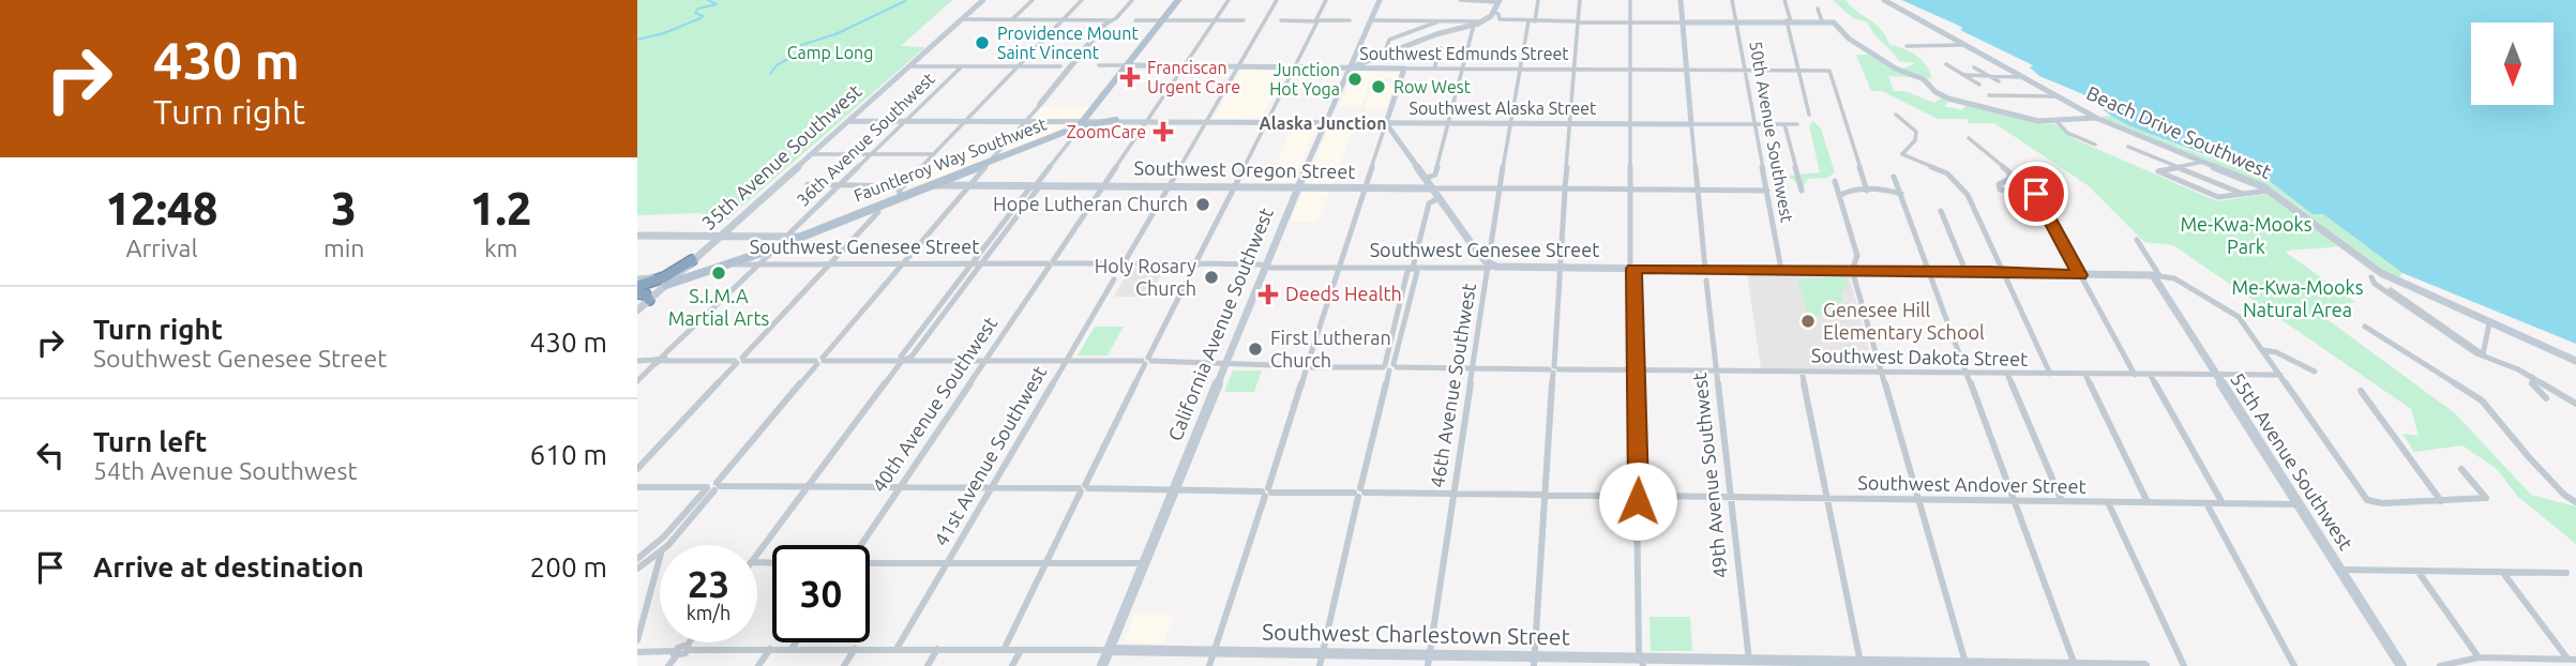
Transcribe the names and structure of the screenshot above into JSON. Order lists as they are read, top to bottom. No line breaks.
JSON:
{"streets":{"highway":["Fauntleroy Way Southwest"],"street":["Southwest Edmunds Street","Southwest Alaska Street","50th Avenue Southwest","Beach Drive Southwest","36th Avenue Southwest","35th Avenue Southwest","Southwest Oregon Street","Southwest Genesee Street","California Avenue Southwest","Southwest Dakota Street","46th Avenue Southwest","40th Avenue Southwest","41st Avenue Southwest","55th Avenue Southwest","49th Avenue Southwest","Southwest Andover Street","Southwest Charlestown Street"]},"crossings":[["Southwest Edmunds Street","50th Avenue Southwest"],["Southwest Edmunds Street","Fauntleroy Way Southwest"],["Southwest Edmunds Street","California Avenue Southwest"],["Southwest Edmunds Street","46th Avenue Southwest"],["Southwest Edmunds Street","40th Avenue Southwest"],["Southwest Alaska Street","50th Avenue Southwest"],["Southwest Alaska Street","36th Avenue Southwest"],["Southwest Alaska Street","35th Avenue Southwest"],["Southwest Alaska Street","Fauntleroy Way Southwest"],["Southwest Alaska Street","California Avenue Southwest"],["Southwest Alaska Street","46th Avenue Southwest"],["Southwest Alaska Street","40th Avenue Southwest"],["50th Avenue Southwest","Southwest Oregon Street"],["50th Avenue Southwest","Southwest Genesee Street"],["36th Avenue Southwest","Fauntleroy Way Southwest"],["Fauntleroy Way Southwest","Southwest Oregon Street"],["Fauntleroy Way Southwest","Southwest Genesee Street"],["Southwest Oregon Street","California Avenue Southwest"],["Southwest Oregon Street","46th Avenue Southwest"],["Southwest Oregon Street","40th Avenue Southwest"],["Southwest Genesee Street","California Avenue Southwest"],["Southwest Genesee Street","Southwest Dakota Street"],["Southwest Genesee Street","46th Avenue Southwest"],["Southwest Genesee Street","40th Avenue Southwest"],["Southwest Genesee Street","55th Avenue Southwest"],["California Avenue Southwest","Southwest Dakota Street"],["California Avenue Southwest","Southwest Andover Street"],["California Avenue Southwest","Southwest Charlestown Street"],["Southwest Dakota Street","46th Avenue Southwest"],["Southwest Dakota Street","40th Avenue Southwest"],["Southwest Dakota Street","41st Avenue Southwest"],["Southwest Dakota Street","55th Avenue Southwest"],["Southwest Dakota Street","49th Avenue Southwest"],["46th Avenue Southwest","Southwest Andover Street"],["46th Avenue Southwest","Southwest Charlestown Street"],["40th Avenue Southwest","Southwest Andover Street"],["41st Avenue Southwest","Southwest Andover Street"],["41st Avenue Southwest","Southwest Charlestown Street"],["55th Avenue Southwest","Southwest Andover Street"],["49th Avenue Southwest","Southwest Andover Street"],["49th Avenue Southwest","Southwest Charlestown Street"]],"districts":["Alaska Junction"],"parks":["Camp Long","Me-Kwa-Mooks Park","Me-Kwa-Mooks Natural Area"],"places":{"other":["Providence Mount Saint Vincent","Junction Hot Yoga","Row West","Hope Lutheran Church","S.I.M.A Martial Arts","Holy Rosary Church","Genesee Hill Elementary School","First Lutheran Church"],"health":["Franciscan Urgent Care","ZoomCare","Deeds Health"]},"north":"bottom","page":{"turn":["430 m","Turn right"],"eta":["12:48","Arrival","3","min","1.2","km"],"list":[{"name":"Turn right","note":"Southwest Genesee Street","value":"430 m"},{"name":"Turn left","note":"54th Avenue Southwest","value":"610 m"},{"name":"Arrive at destination","value":"200 m"}],"speed":"23 km/h","limit":"30"}}
